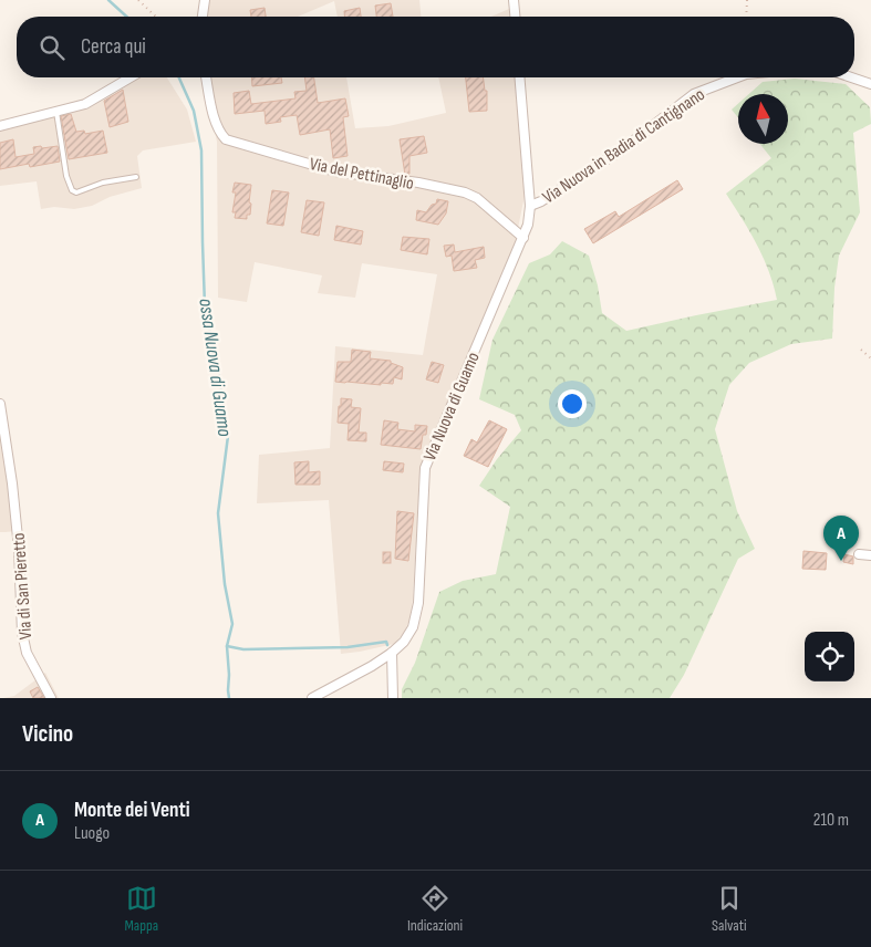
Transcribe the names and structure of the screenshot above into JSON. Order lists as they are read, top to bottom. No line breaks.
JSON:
{"streets":{"street":["Via Nuova in Badia di Cantignano","Via del Pettinaglio","Via Nuova di Guamo","Via di San Pieretto"]},"crossings":[["Via Nuova in Badia di Cantignano","Via Nuova di Guamo"],["Via del Pettinaglio","Via Nuova di Guamo"]],"water":["ossa Nuova di Guamo"],"north":"top","page":{"search":"Cerca qui","pins":"A","heading":"Vicino","list":[{"mark":"A","name":"Monte dei Venti","note":"Luogo","value":"210 m"}],"nav":["Mappa","Indicazioni","Salvati"]}}
